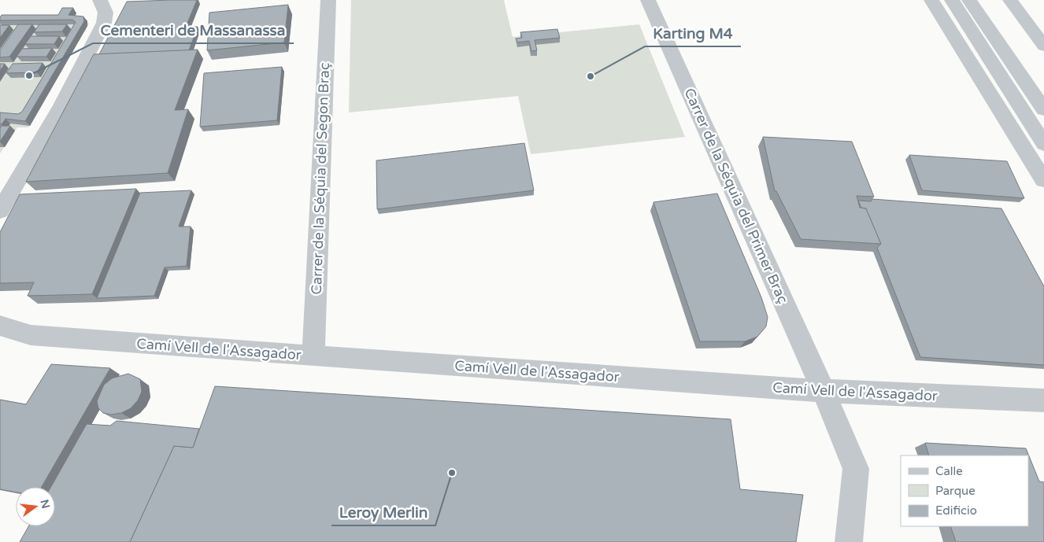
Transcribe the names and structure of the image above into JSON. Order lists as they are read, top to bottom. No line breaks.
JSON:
{"streets":{"street":["Carrer de la Séquia del Segon Braç","Carrer de la Séquia del Primer Braç","Camí Vell de l'Assagador"]},"crossings":[["Carrer de la Séquia del Segon Braç","Camí Vell de l'Assagador"],["Carrer de la Séquia del Primer Braç","Camí Vell de l'Assagador"]],"places":["Cementeri de Massanassa","Karting M4","Leroy Merlin"],"legend":["Calle","Parque","Edificio"],"north":"right"}
